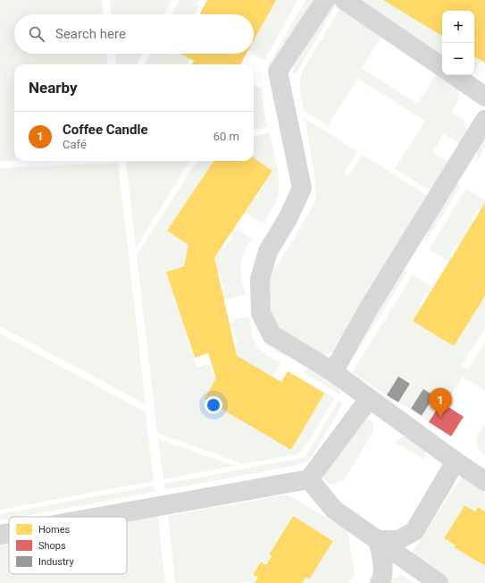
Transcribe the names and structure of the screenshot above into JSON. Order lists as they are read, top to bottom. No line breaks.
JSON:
{"legend":["Homes","Shops","Industry"],"page":{"map_buttons":["+","−"],"search":"Search here","heading":"Nearby","list":[{"mark":"1","name":"Coffee Candle","note":"Café","value":"60 m"}],"pins":"1"}}
